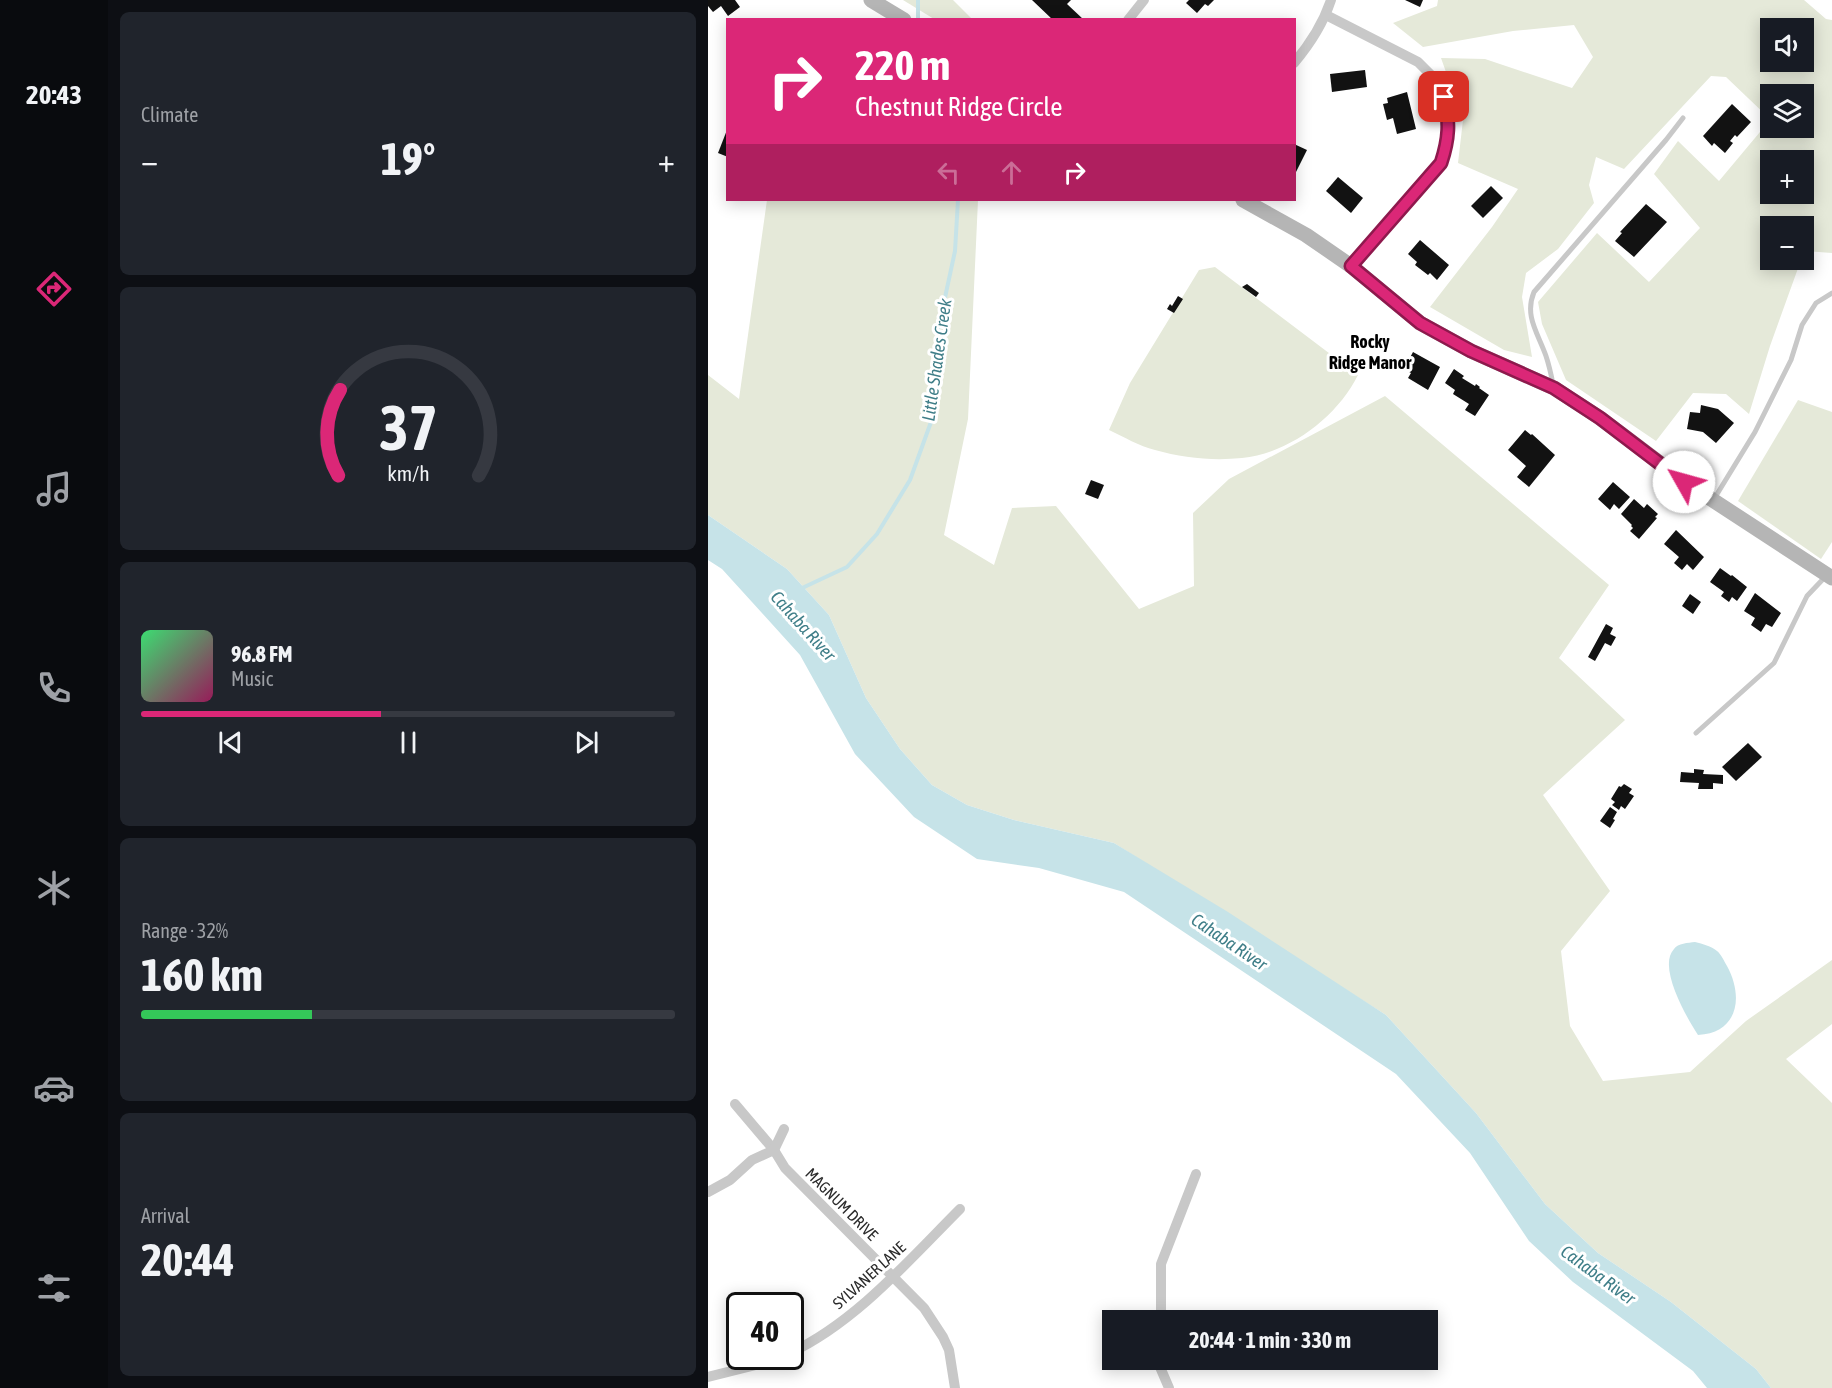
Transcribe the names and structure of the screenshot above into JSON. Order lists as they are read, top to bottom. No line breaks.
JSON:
{"streets":{"street":["MAGNUM DRIVE","SYLVANER LANE"]},"crossings":[["MAGNUM DRIVE","SYLVANER LANE"]],"districts":["Rocky Ridge Manor"],"water":["Little Shades Creek","Cahaba River"],"page":{"tabs":"20:43","tile":["Climate",["Range · 32%","160 km"],["Arrival","20:44"]],"map_buttons":["+","−"],"turn":["220 m","Chestnut Ridge Circle"],"heat":["−","19°","+"],"song":["96.8 FM","Music"],"limit":"40","trip":"20:44 · 1 min · 330 m","gauge":["37","km/h"]}}
